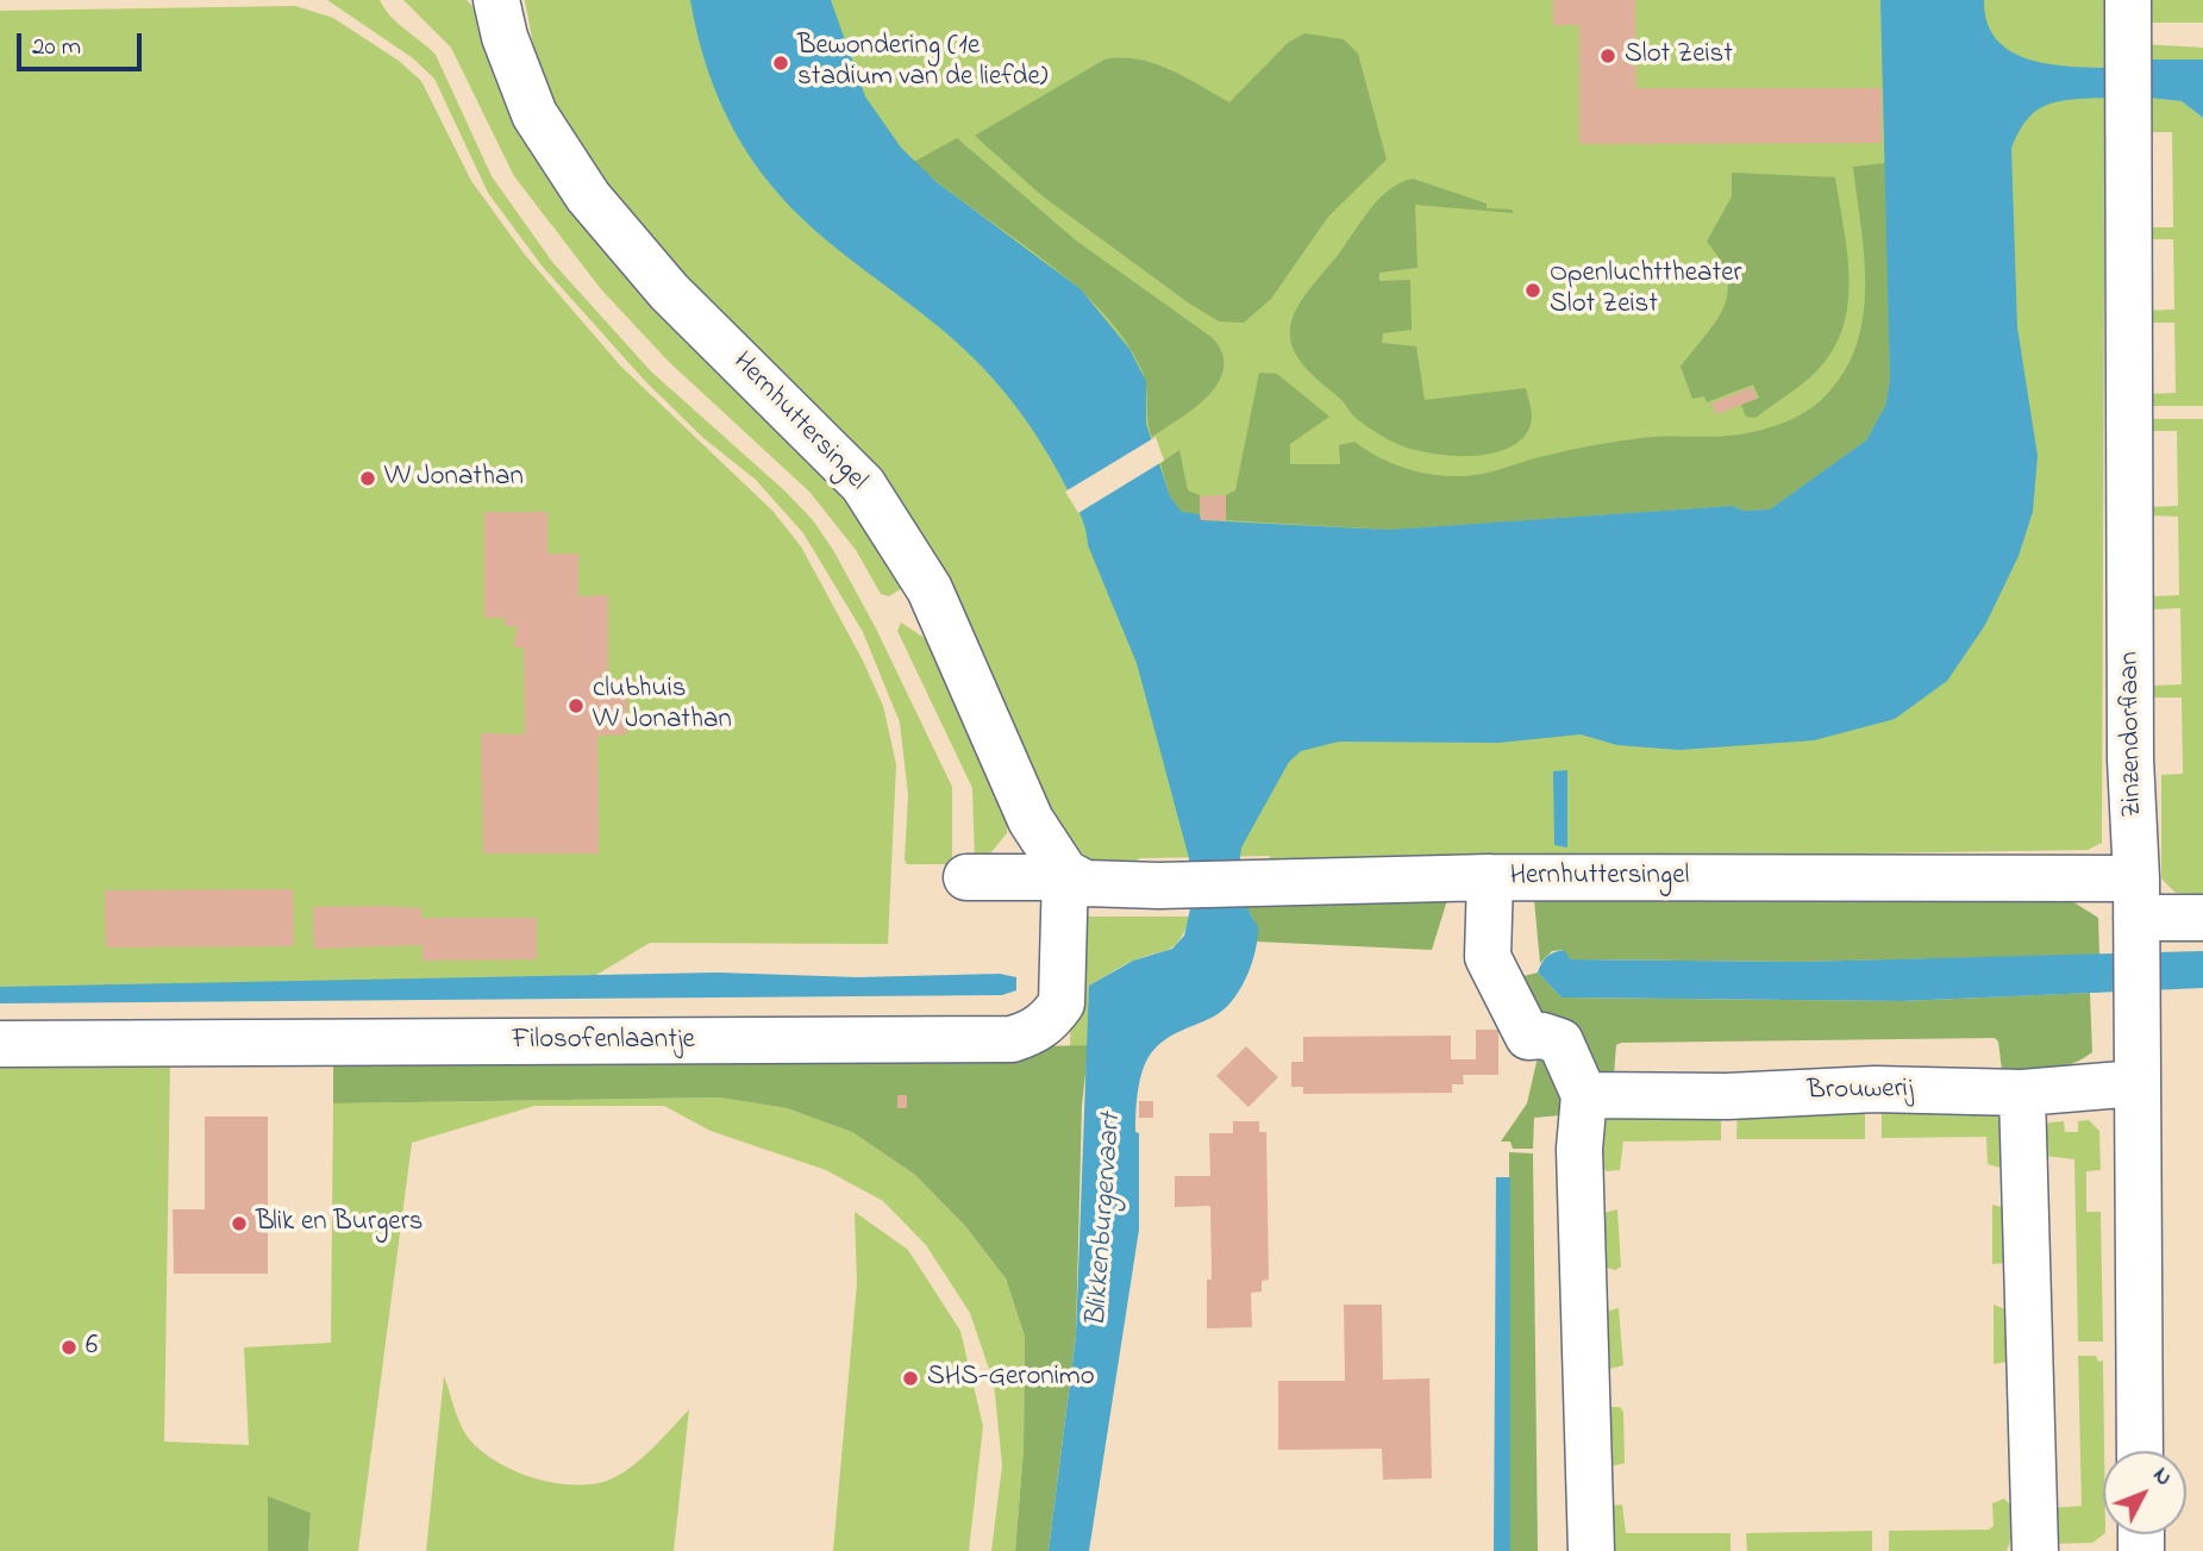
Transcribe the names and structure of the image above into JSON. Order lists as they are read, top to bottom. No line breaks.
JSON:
{"streets":{"street":["Hernhuttersingel","Zinzendorflaan","Filosofenlaantje","Brouwerij"]},"crossings":[["Hernhuttersingel","Zinzendorflaan"],["Hernhuttersingel","Filosofenlaantje"],["Zinzendorflaan","Brouwerij"]],"water":["Blikkenburgervaart"],"places":["Slot Zeist","Bewondering (1e stadium van de liefde)","Openluchttheater Slot Zeist","VV Jonathan","clubhuis VV Jonathan","Blik en Burgers","6","SHS-Geronimo"],"scale_bar":"20 m","north":"top right"}
